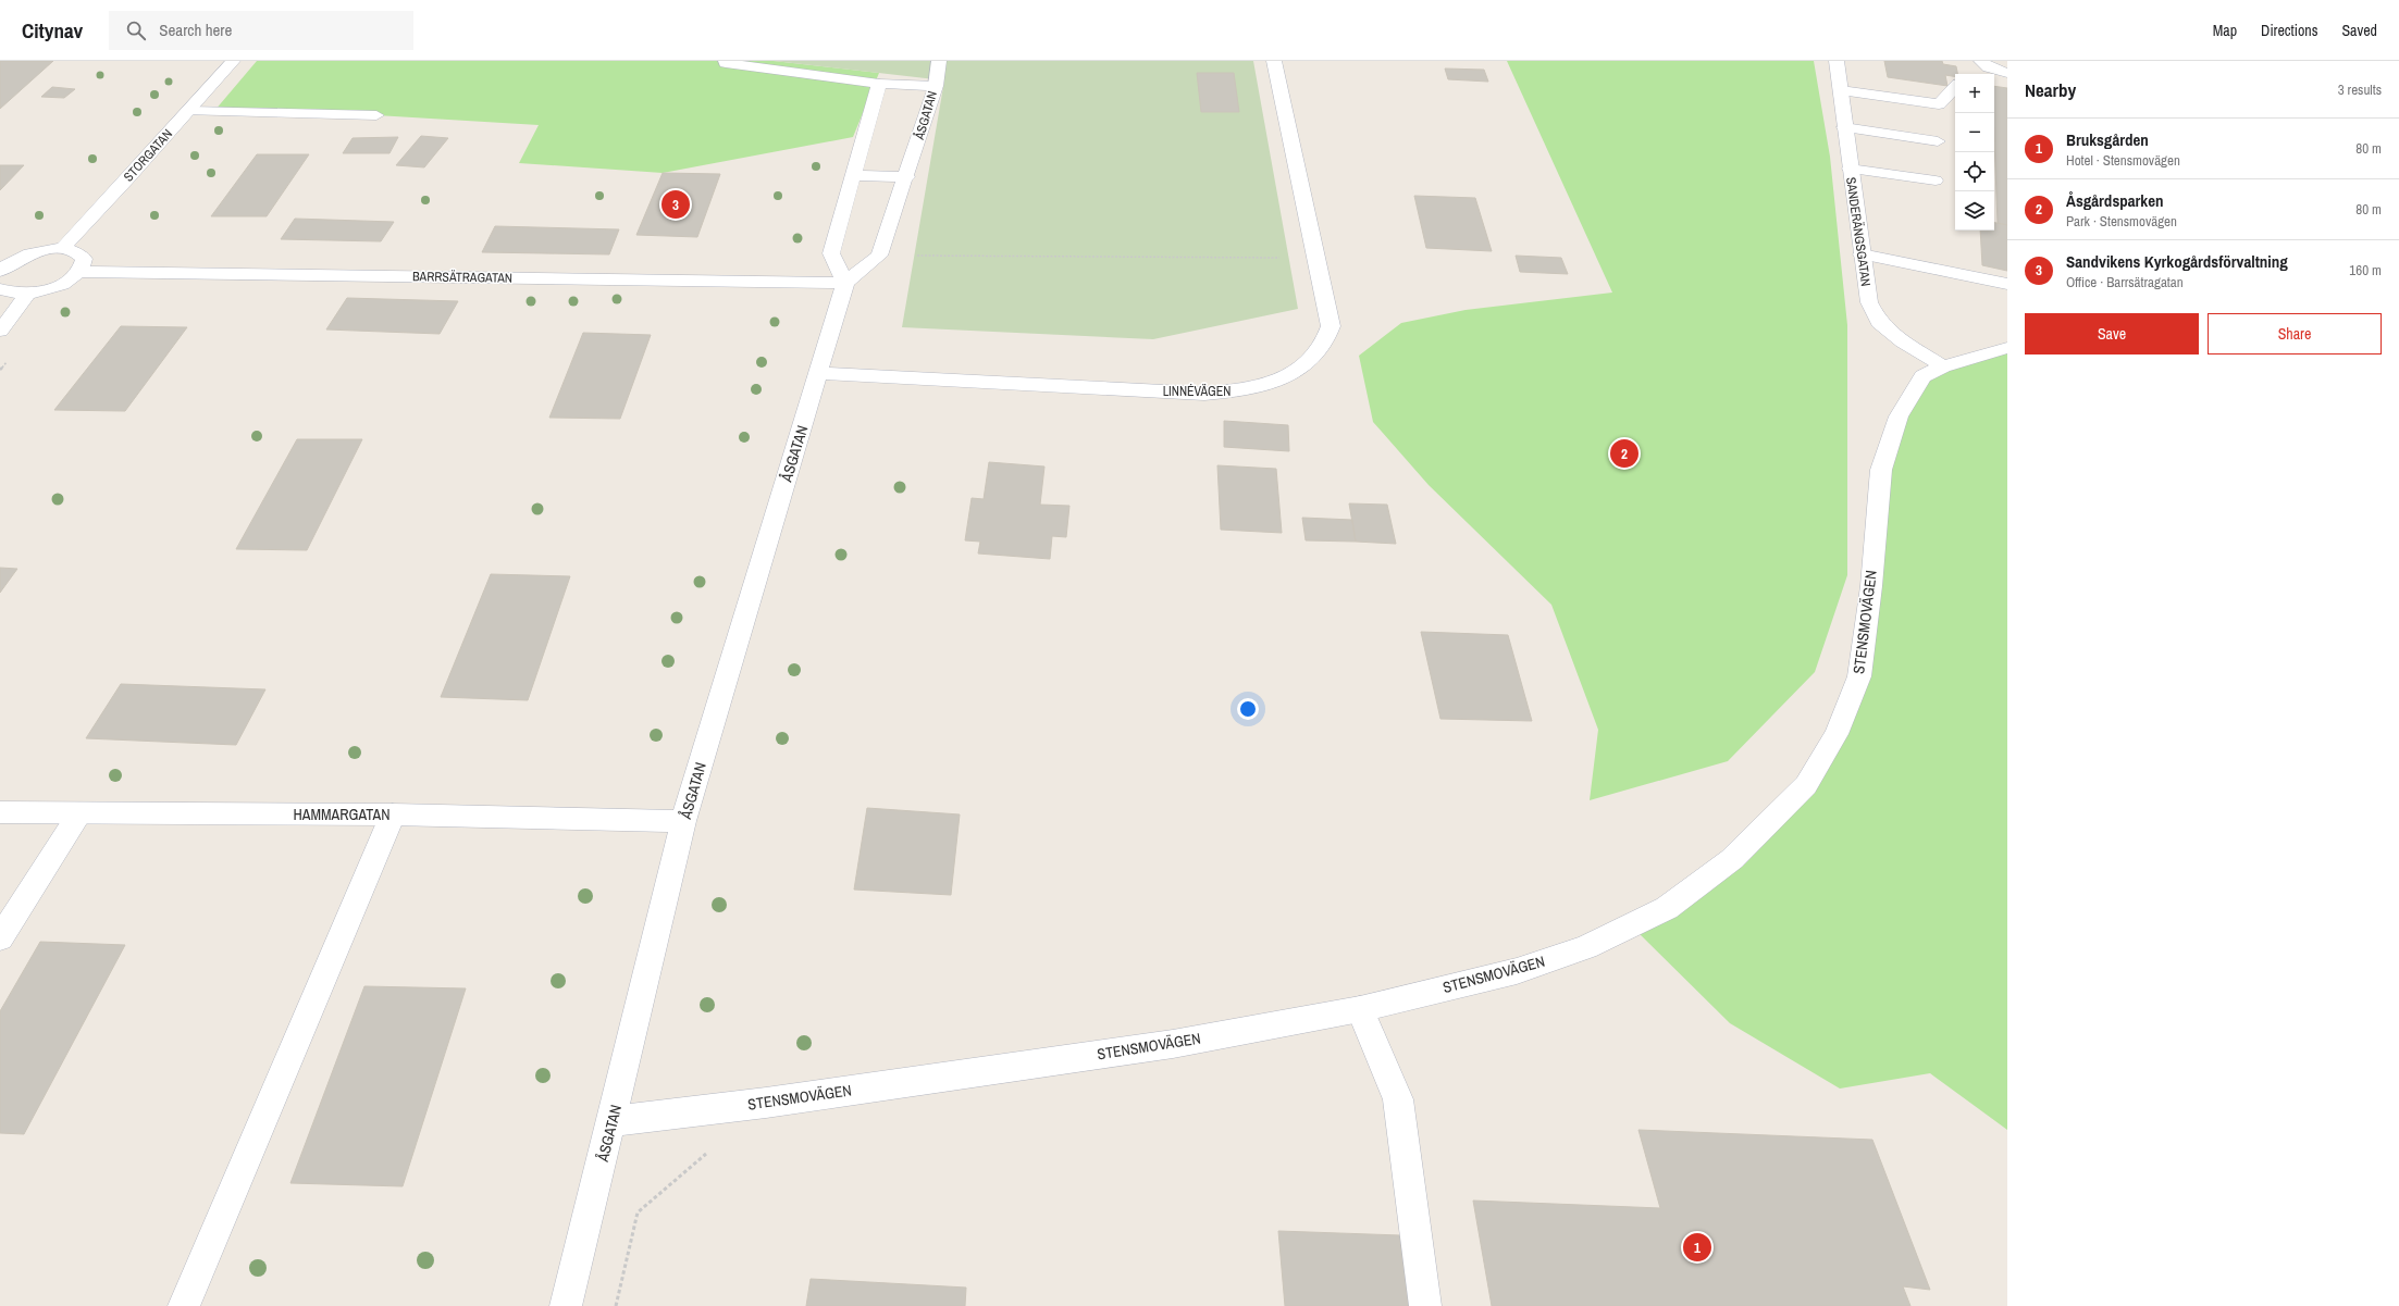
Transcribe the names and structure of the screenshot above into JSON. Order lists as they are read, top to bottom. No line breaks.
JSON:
{"streets":{"street":["ÅSGATAN","STORGATAN","SANDERÄNGSGATAN","BARRSÄTRAGATAN","LINNÉVÄGEN","STENSMOVÄGEN","HAMMARGATAN"]},"crossings":[["ÅSGATAN","BARRSÄTRAGATAN"],["ÅSGATAN","LINNÉVÄGEN"],["ÅSGATAN","STENSMOVÄGEN"],["ÅSGATAN","HAMMARGATAN"],["SANDERÄNGSGATAN","STENSMOVÄGEN"]],"page":{"header":"Citynav","search":"Search here","nav":["Map","Directions","Saved"],"heading":["Nearby","3 results"],"map_buttons":["+","−"],"list":[{"mark":"1","name":"Bruksgården","note":"Hotel · Stensmovägen","value":"80 m"},{"mark":"2","name":"Åsgårdsparken","note":"Park · Stensmovägen","value":"80 m"},{"mark":"3","name":"Sandvikens Kyrkogårdsförvaltning","note":"Office · Barrsätragatan","value":"160 m"}],"pins":["3","2","1"],"buttons":["Save","Share"]}}
